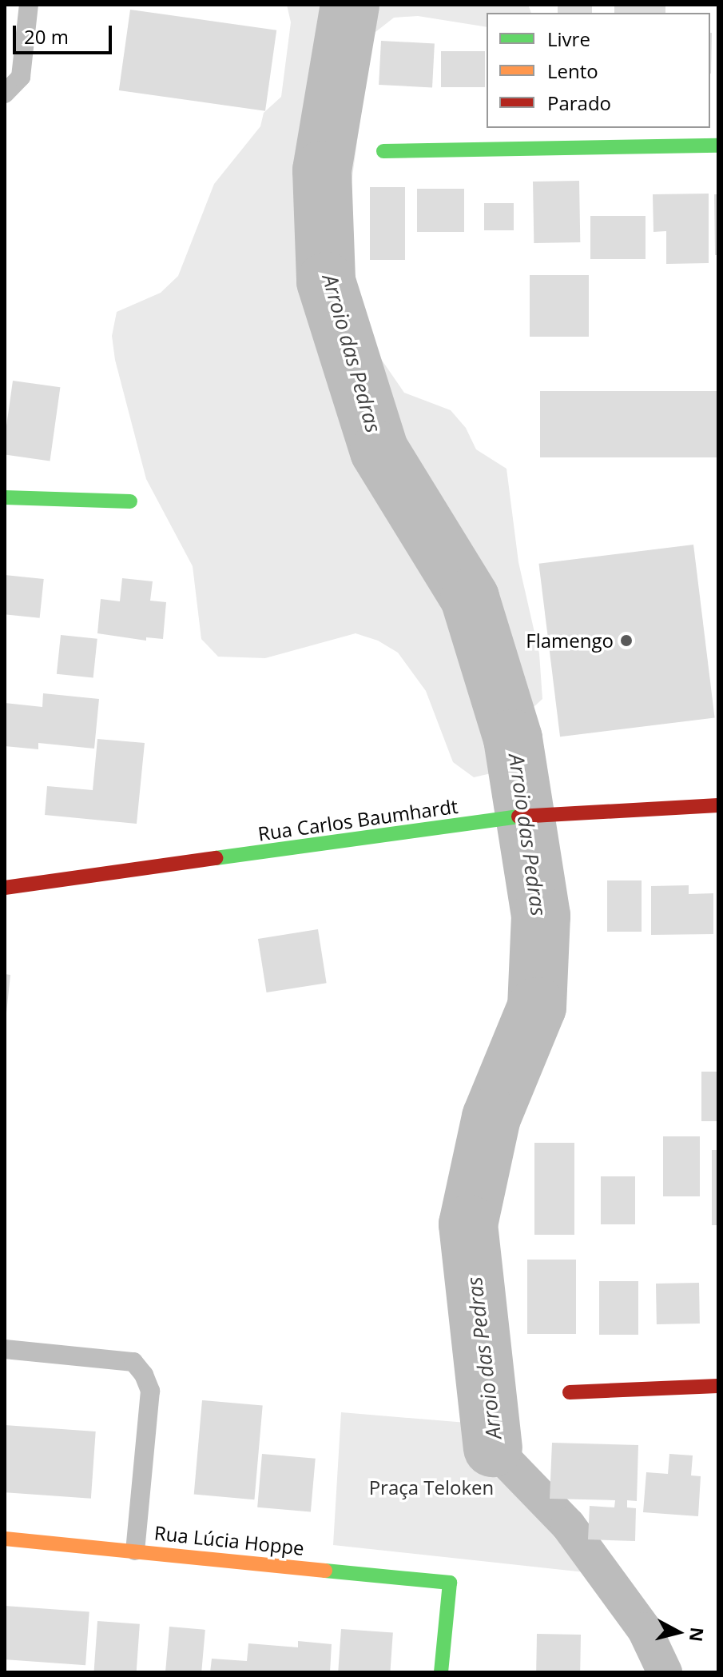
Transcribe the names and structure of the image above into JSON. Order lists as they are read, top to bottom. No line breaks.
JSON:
{"streets":{"street":["Rua Carlos Baumhardt","Rua Lúcia Hoppe"]},"water":["Arroio das Pedras"],"parks":["Praça Teloken"],"places":["Flamengo"],"legend":["Livre","Lento","Parado"],"scale_bar":"20 m","north":"right"}
